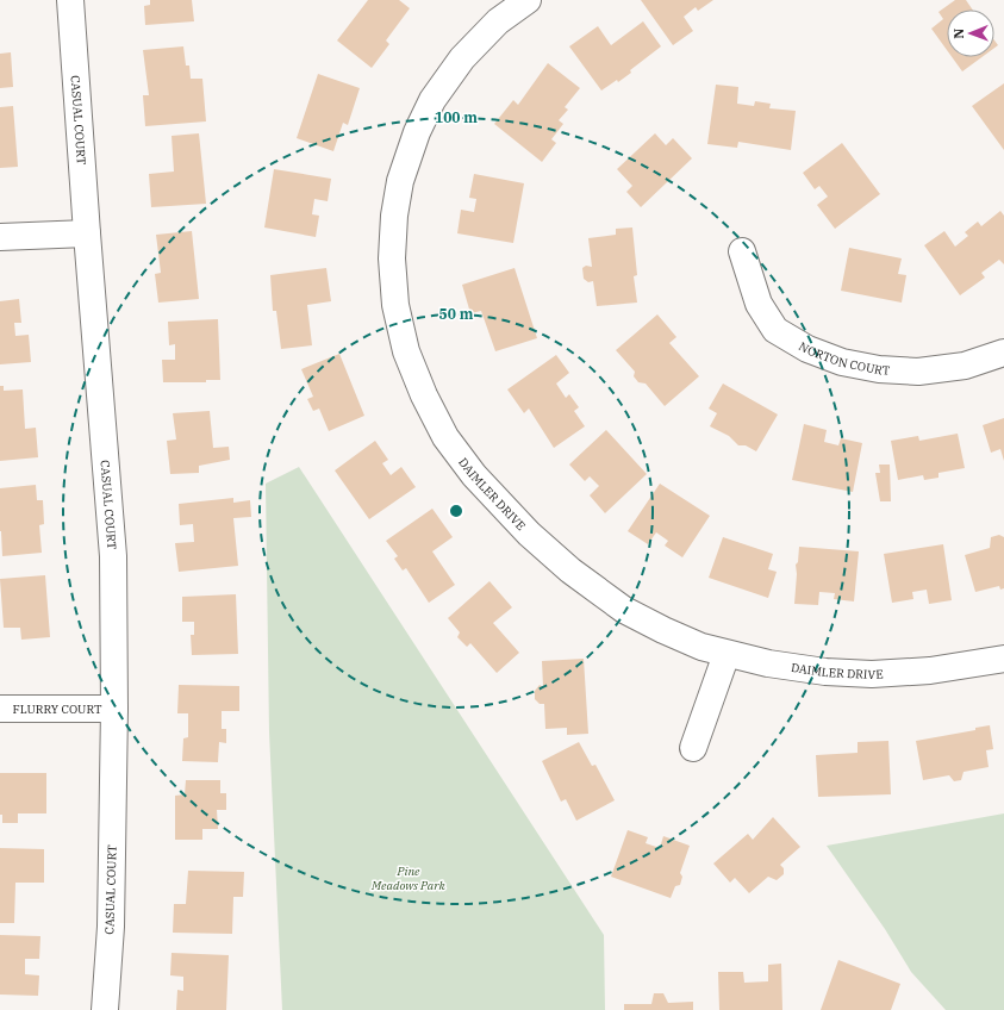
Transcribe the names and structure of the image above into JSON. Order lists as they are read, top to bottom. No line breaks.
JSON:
{"streets":{"street":["CASUAL COURT","NORTON COURT","DAIMLER DRIVE","FLURRY COURT"]},"crossings":[["CASUAL COURT","FLURRY COURT"]],"parks":["Pine Meadows Park"],"north":"left","rings":["100 m","50 m"]}
